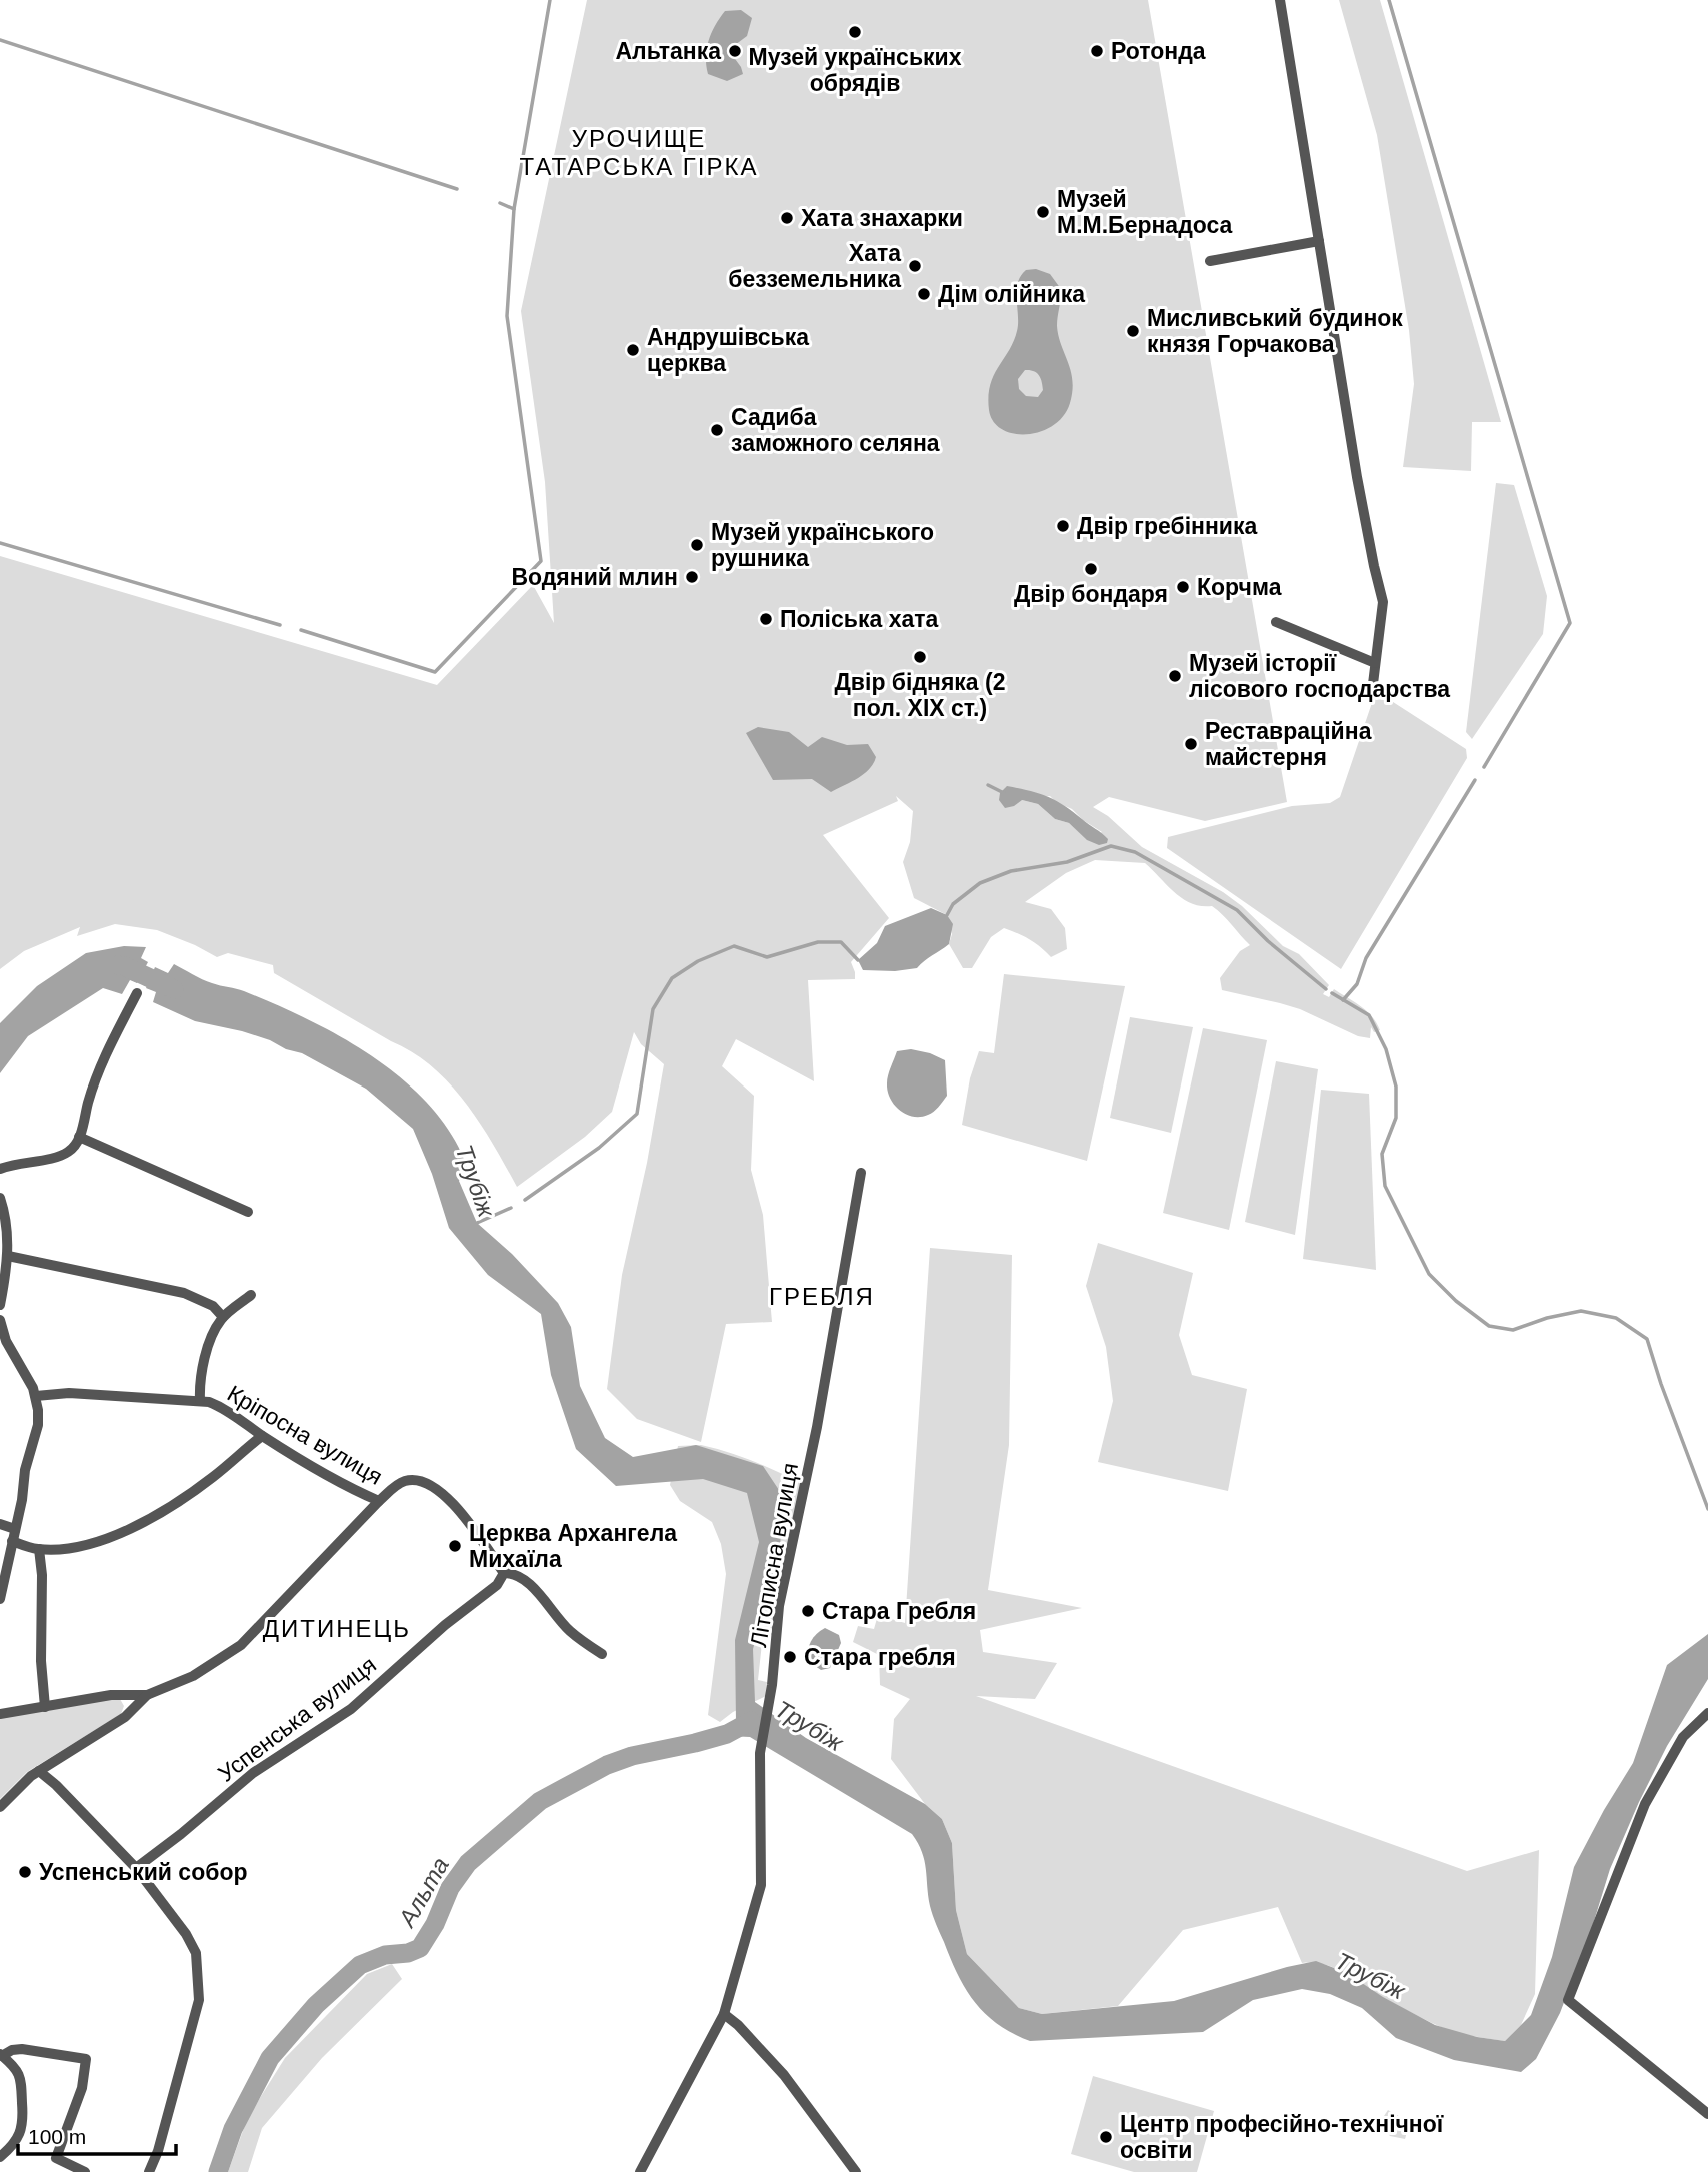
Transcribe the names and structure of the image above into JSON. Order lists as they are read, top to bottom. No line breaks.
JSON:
{"streets":{"street":["Кріпосна вулиця","Літописна вулиця","Успенська вулиця"]},"crossings":[["Кріпосна вулиця","Успенська вулиця"]],"districts":["УРОЧИЩЕ ТАТАРСЬКА ГІРКА","ГРЕБЛЯ","ДИТИНЕЦЬ"],"water":["Трубіж","Альта"],"places":["Музей українських обрядів","Альтанка","Ротонда","Музей М.М.Бернадоса","Хата знахарки","Хата безземельника","Дім олійника","Мисливський будинок князя Горчакова","Андрушівська церква","Садиба заможного селяна","Двір гребінника","Музей українського рушника","Двір бондаря","Водяний млин","Корчма","Поліська хата","Двір бідняка (2 пол. XIX ст.)","Музей історії лісового господарства","Реставраційна майстерня","Церква Архангела Михаїла","Стара Гребля","Стара гребля","Успенський собор","Центр професійно-технічної освіти"],"scale_bar":"100 m"}
